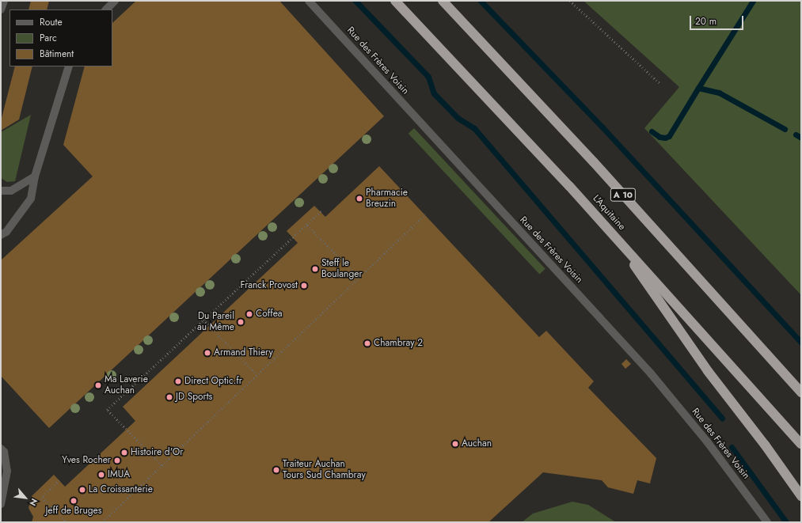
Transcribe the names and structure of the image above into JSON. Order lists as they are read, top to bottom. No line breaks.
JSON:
{"streets":{"highway":["A 10","L'Aquitaine"],"street":["Rue des Frères Voisin"]},"places":["Pharmacie Breuzin","Steff le Boulanger","Franck Provost","Coffea","Du Pareil au Même","Chambray 2","Armand Thiery","Direct Optic.fr","Ma Laverie Auchan","JD Sports","Auchan","Histoire d'Or","Yves Rocher","Traiteur Auchan Tours Sud Chambray","IMUA","La Croissanterie","Jeff de Bruges"],"legend":["Route","Parc","Bâtiment"],"scale_bar":"20 m","north":"bottom right"}
